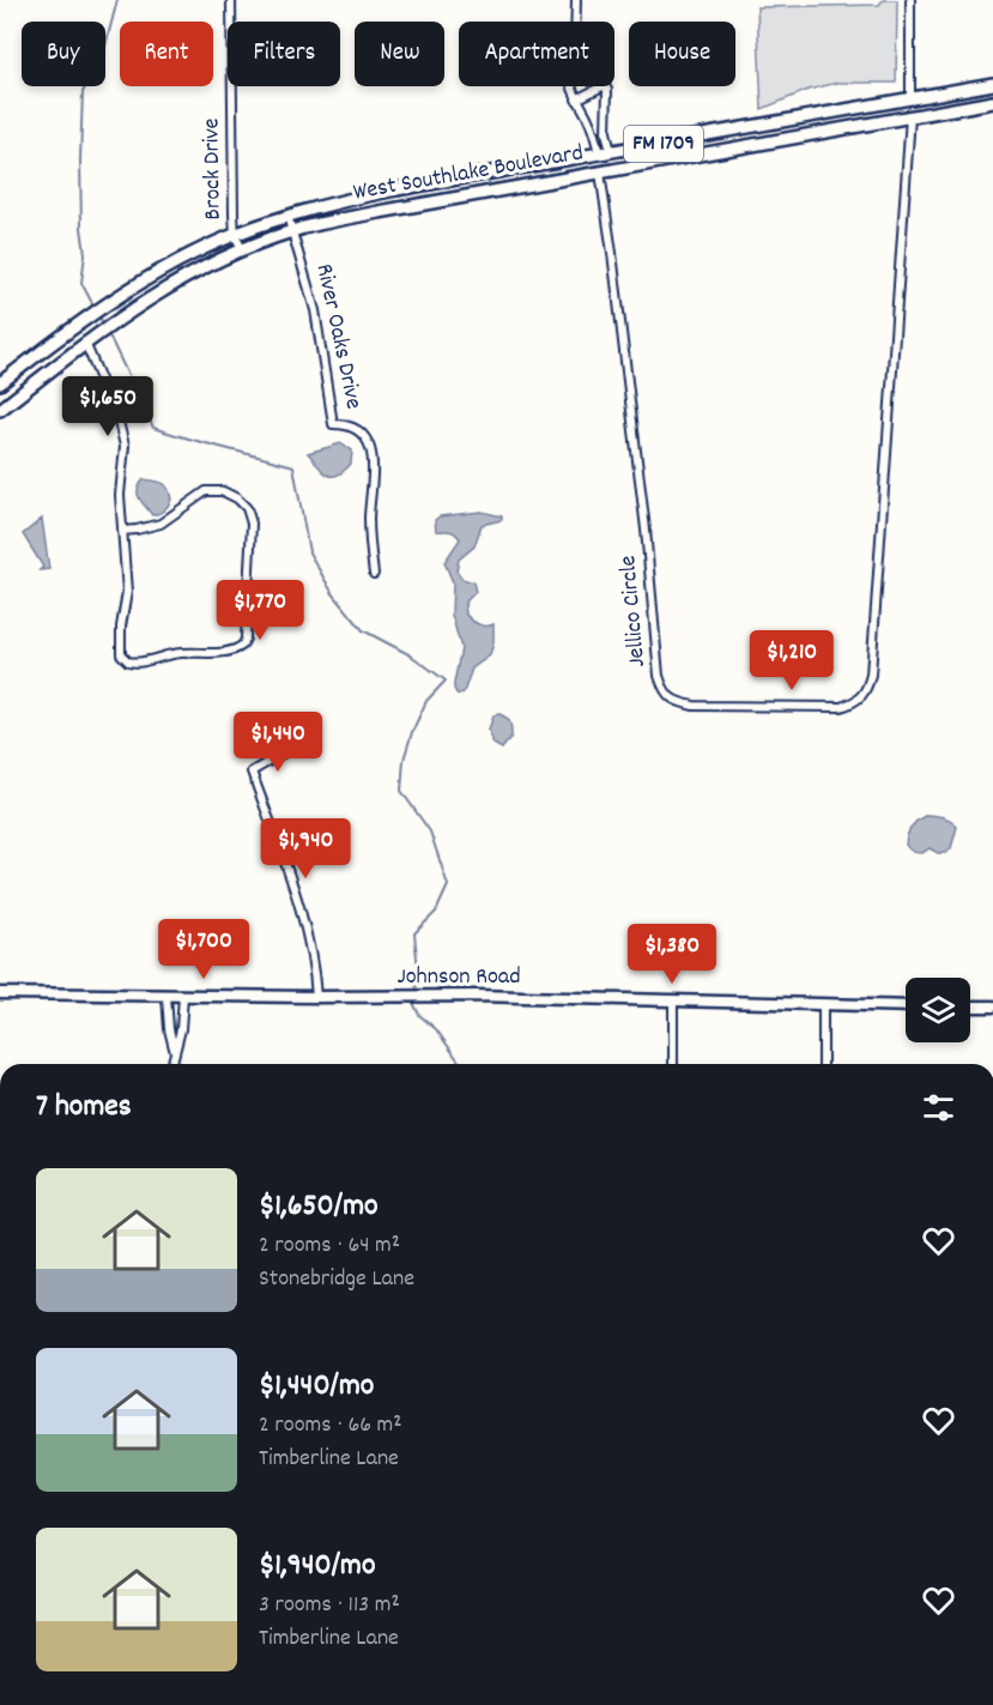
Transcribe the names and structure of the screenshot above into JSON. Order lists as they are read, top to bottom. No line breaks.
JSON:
{"streets":{"main road":["FM 1709","West Southlake Boulevard"],"street":["Brock Drive","River Oaks Drive","Jellico Circle","Johnson Road"]},"crossings":[["Brock Drive","West Southlake Boulevard"],["West Southlake Boulevard","River Oaks Drive"],["West Southlake Boulevard","Jellico Circle"]],"page":{"chip":["Buy","Rent","Filters","New","Apartment","House"],"price":["$1,650","$1,770","$1,210","$1,440","$1,940","$1,700","$1,380"],"heading":"7 homes","list":[{"name":"$1,650/mo","note":"2 rooms · 64 m² · Stonebridge Lane"},{"name":"$1,440/mo","note":"2 rooms · 66 m² · Timberline Lane"},{"name":"$1,940/mo","note":"3 rooms · 113 m² · Timberline Lane"}]}}
